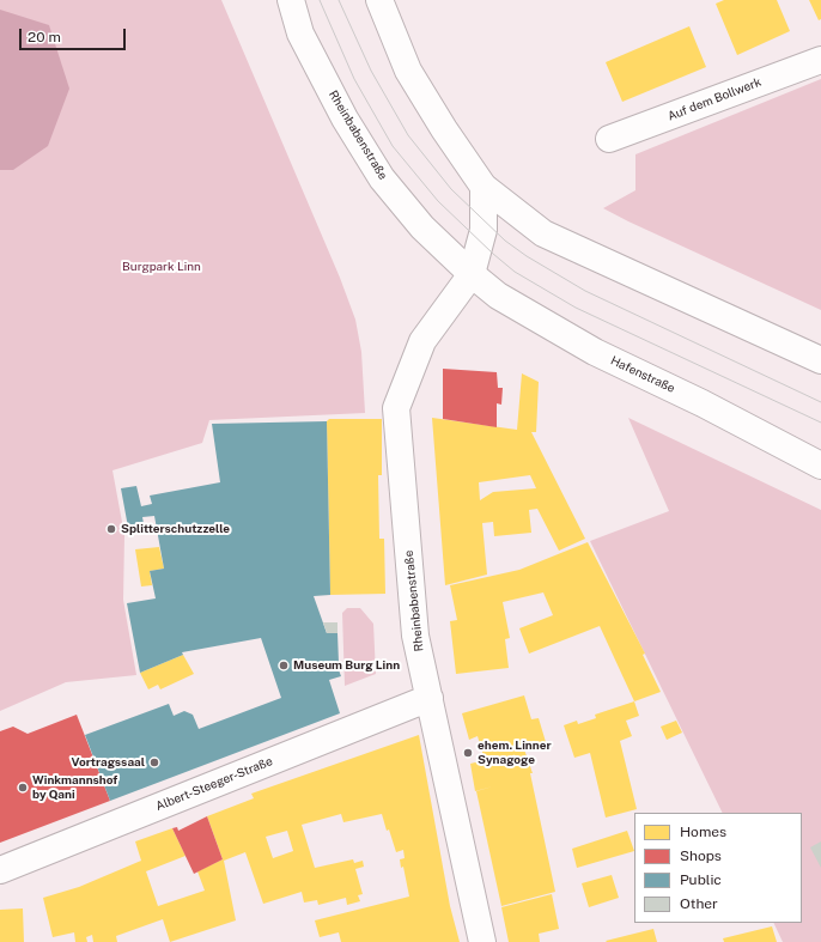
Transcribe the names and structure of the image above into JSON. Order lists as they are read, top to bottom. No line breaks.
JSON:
{"streets":{"street":["Auf dem Bollwerk","Rheinbabenstraße","Hafenstraße","Albert-Steeger-Straße"]},"crossings":[["Rheinbabenstraße","Hafenstraße"],["Rheinbabenstraße","Albert-Steeger-Straße"]],"parks":["Burgpark Linn"],"places":["Splitterschutzzelle","Museum Burg Linn","ehem. Linner Synagoge","Vortragssaal","Winkmannshof by Qani"],"legend":["Homes","Shops","Public","Other"],"scale_bar":"20 m"}
